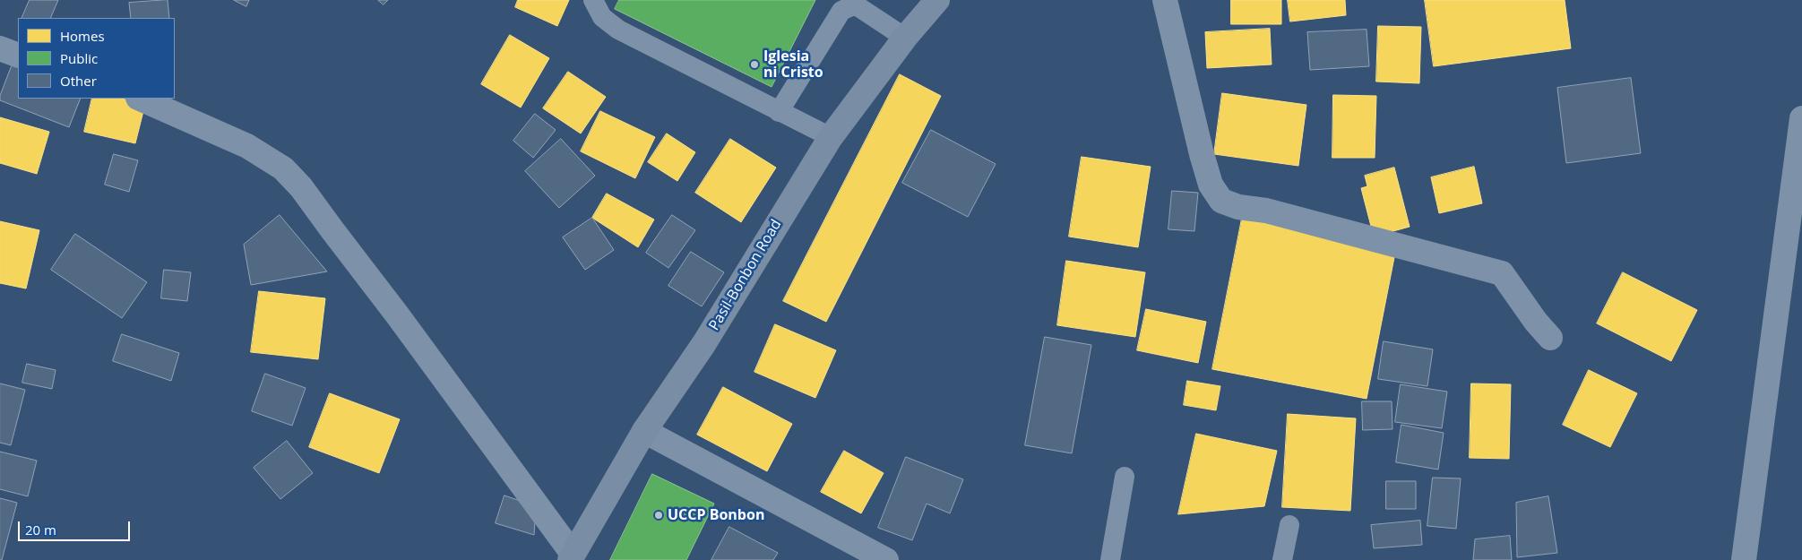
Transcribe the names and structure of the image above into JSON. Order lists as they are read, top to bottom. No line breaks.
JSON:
{"streets":{"street":["Pasil-Bonbon Road"]},"places":["Iglesia ni Cristo","UCCP Bonbon"],"legend":["Homes","Public","Other"],"scale_bar":"20 m"}
